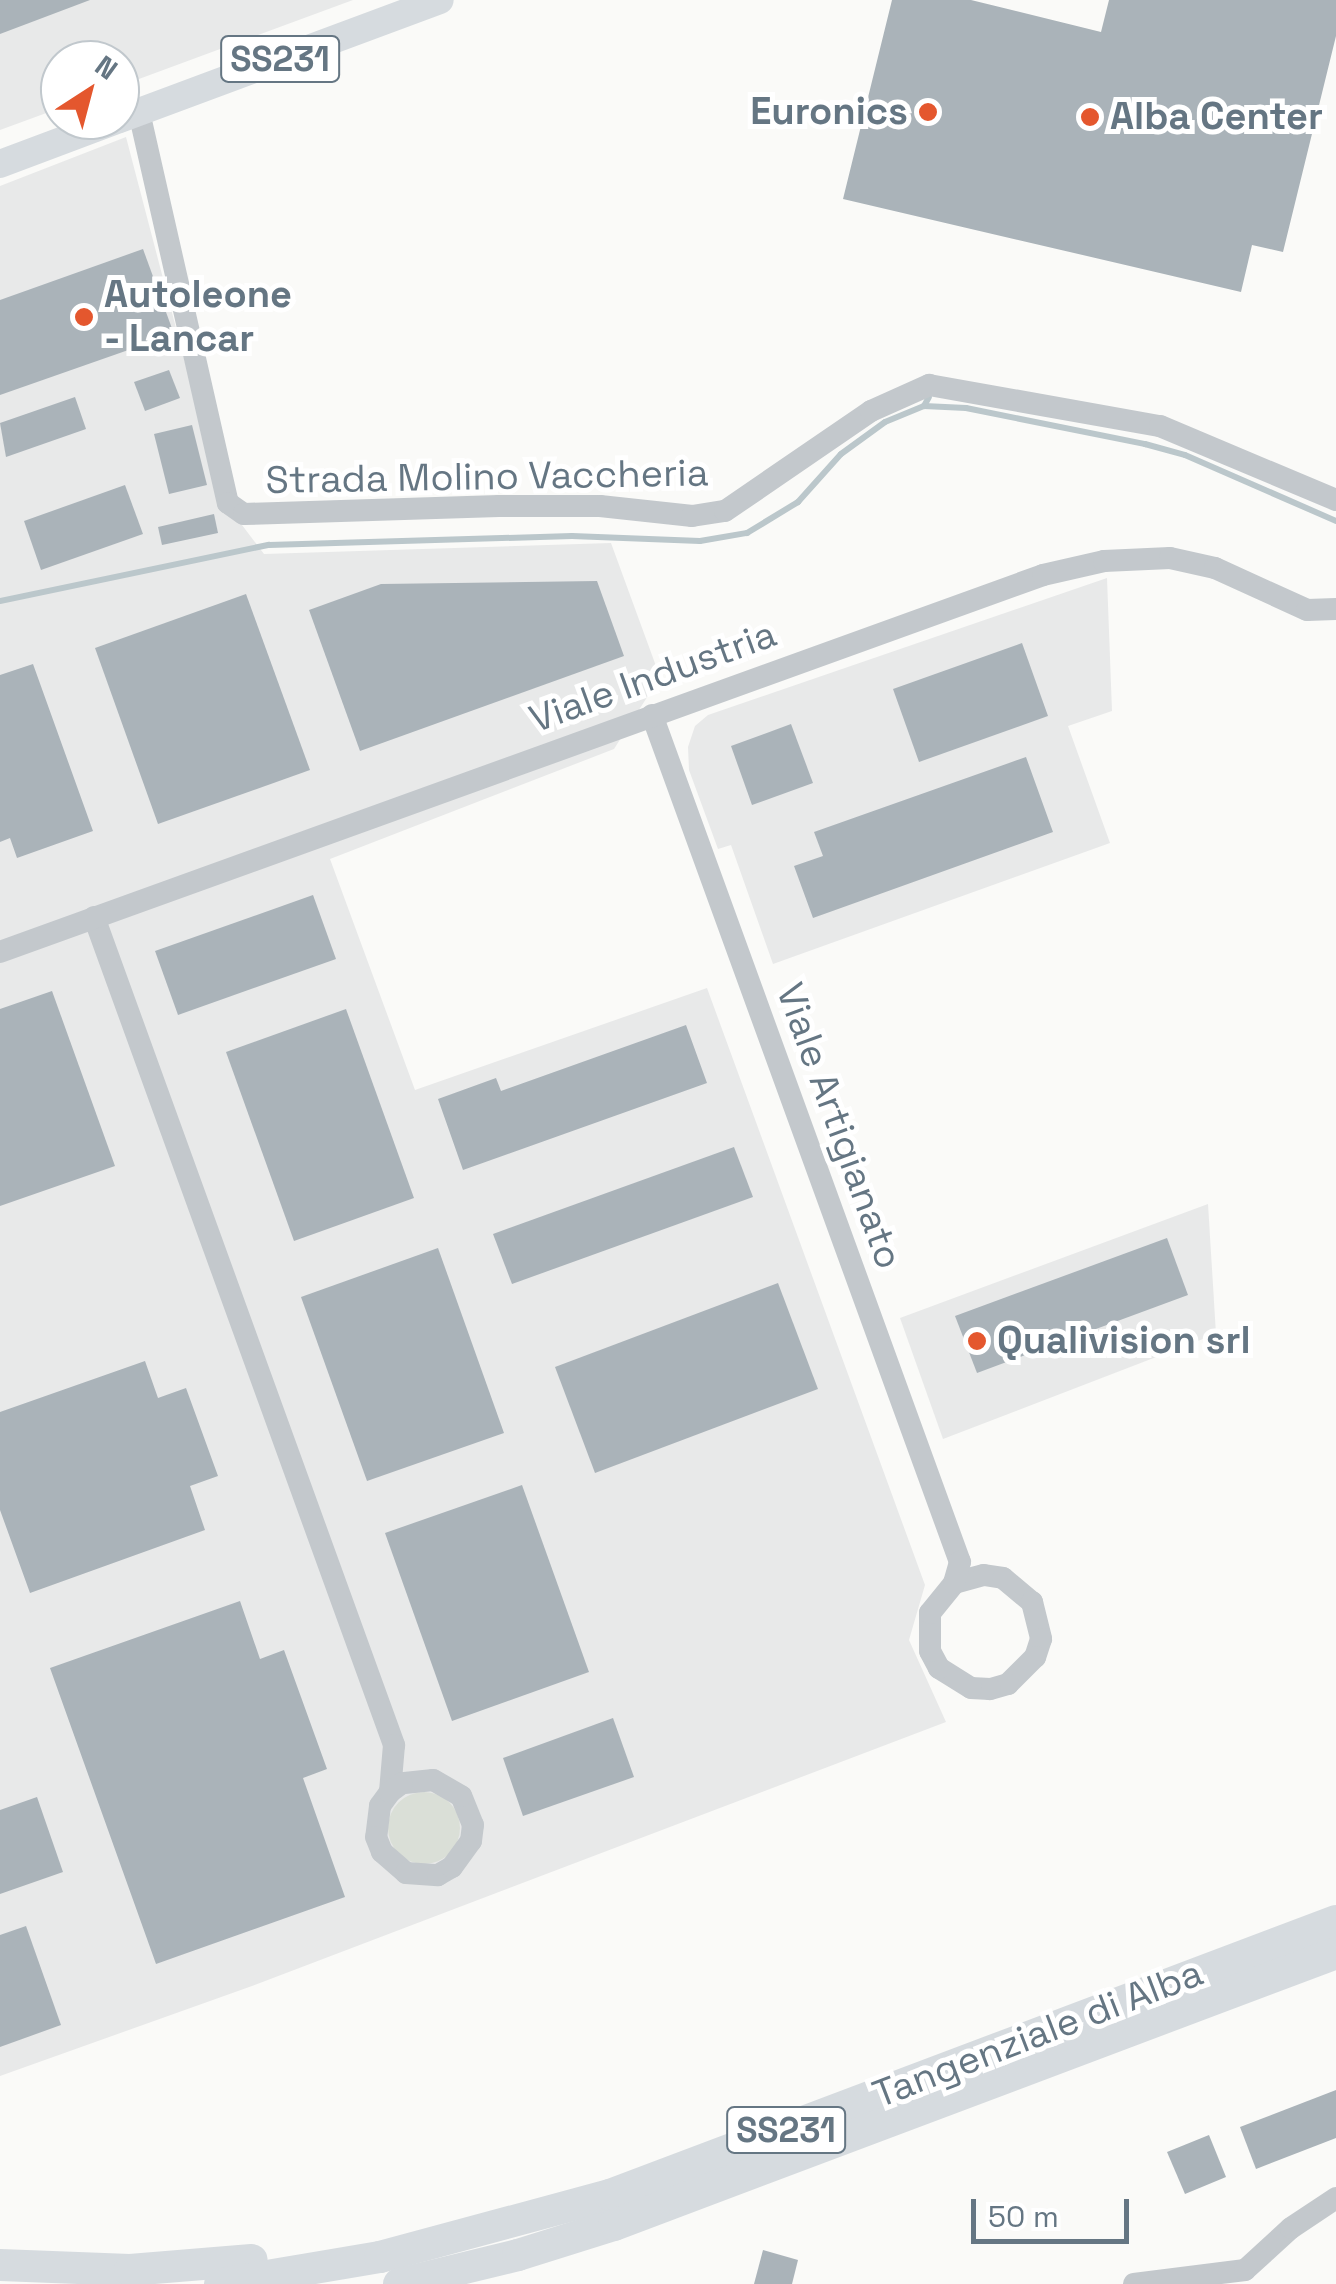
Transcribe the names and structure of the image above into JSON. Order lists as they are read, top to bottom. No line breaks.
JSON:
{"streets":{"highway":["SS231","Tangenziale di Alba"],"street":["Strada Molino Vaccheria","Viale Industria","Viale Artigianato"]},"crossings":[["Viale Industria","Viale Artigianato"]],"places":["Euronics","Alba Center","Autoleone - Lancar","Qualivision srl"],"scale_bar":"50 m","north":"top right"}
